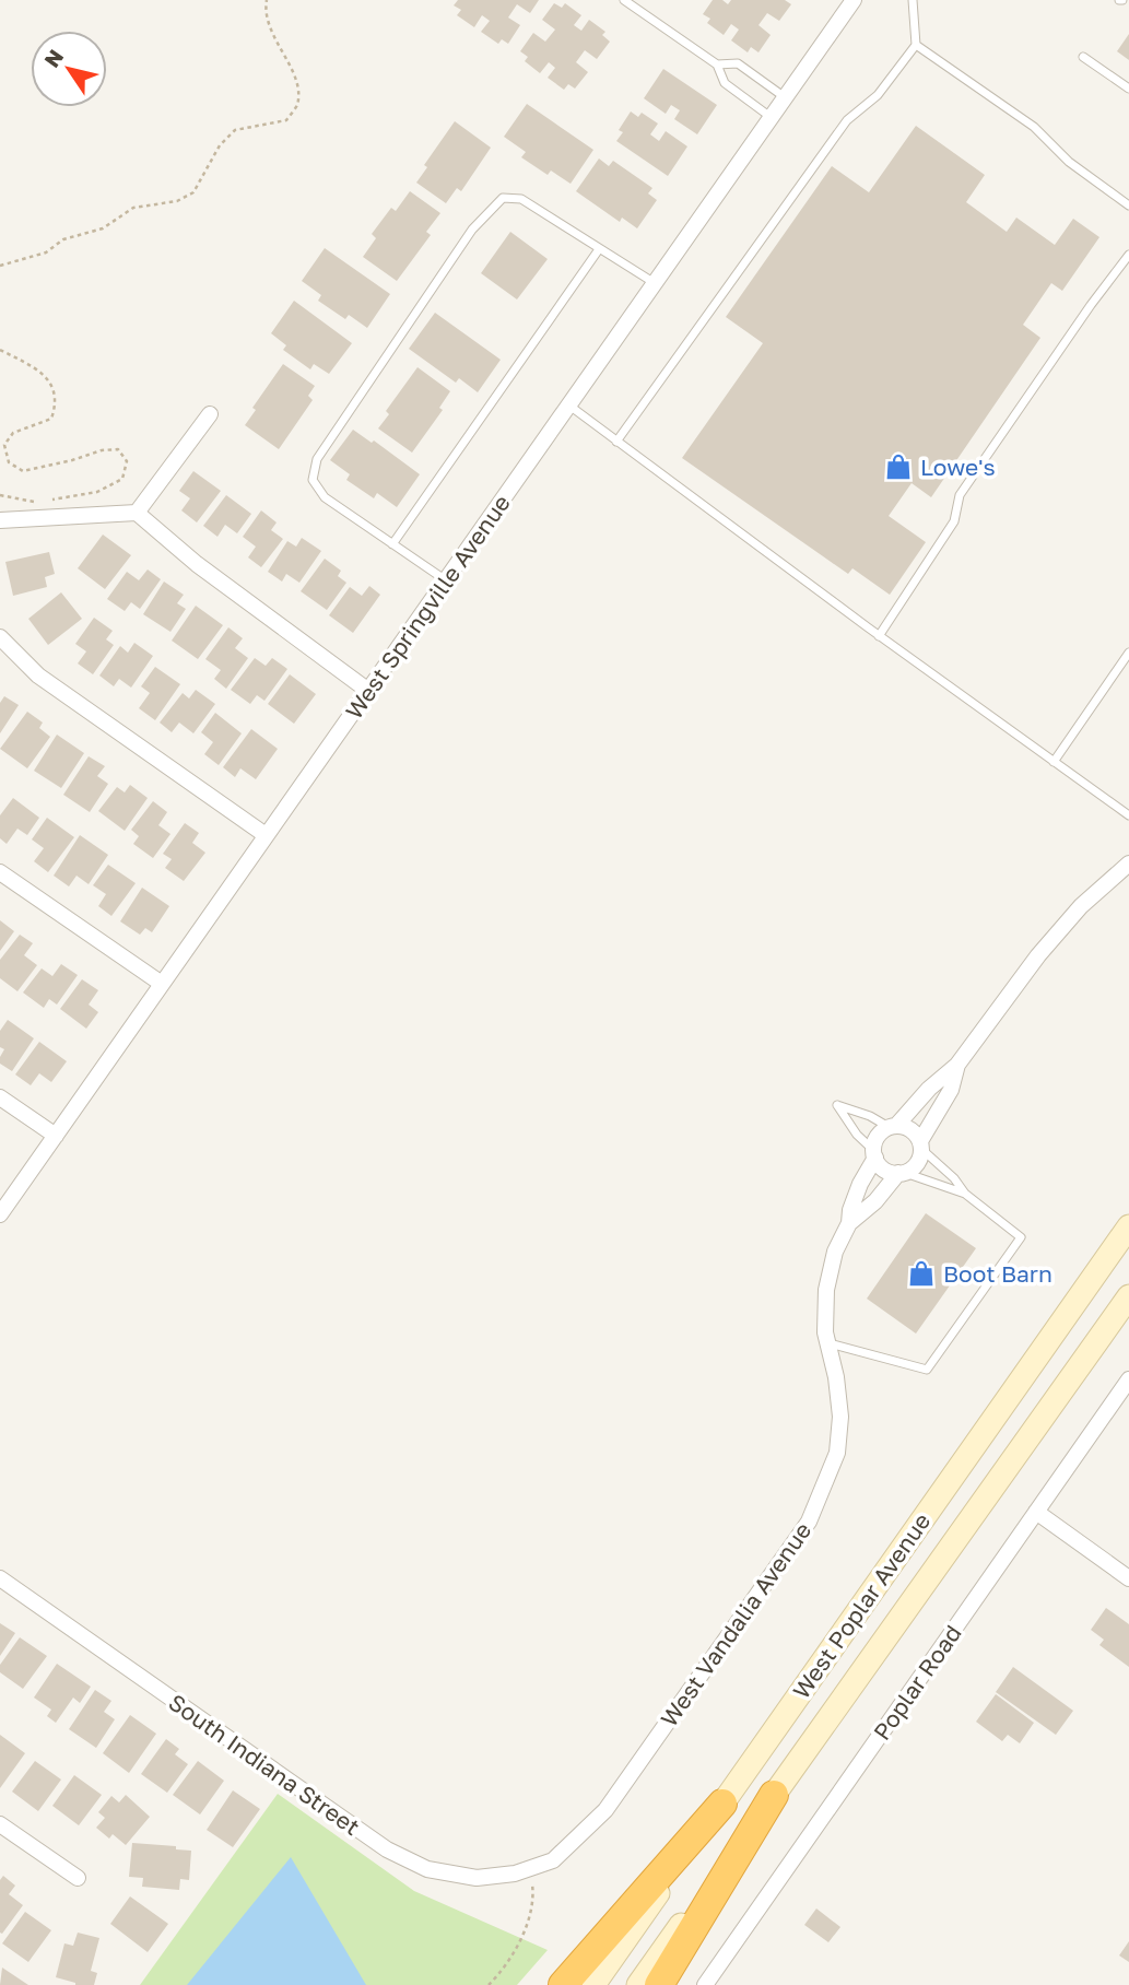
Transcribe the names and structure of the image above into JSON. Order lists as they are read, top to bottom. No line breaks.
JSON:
{"streets":{"main road":["West Poplar Avenue"],"street":["West Springville Avenue","West Vandalia Avenue","Poplar Road","South Indiana Street"]},"crossings":[["West Vandalia Avenue","South Indiana Street"]],"places":{"shop":["Lowe's","Boot Barn"]},"north":"top left"}
